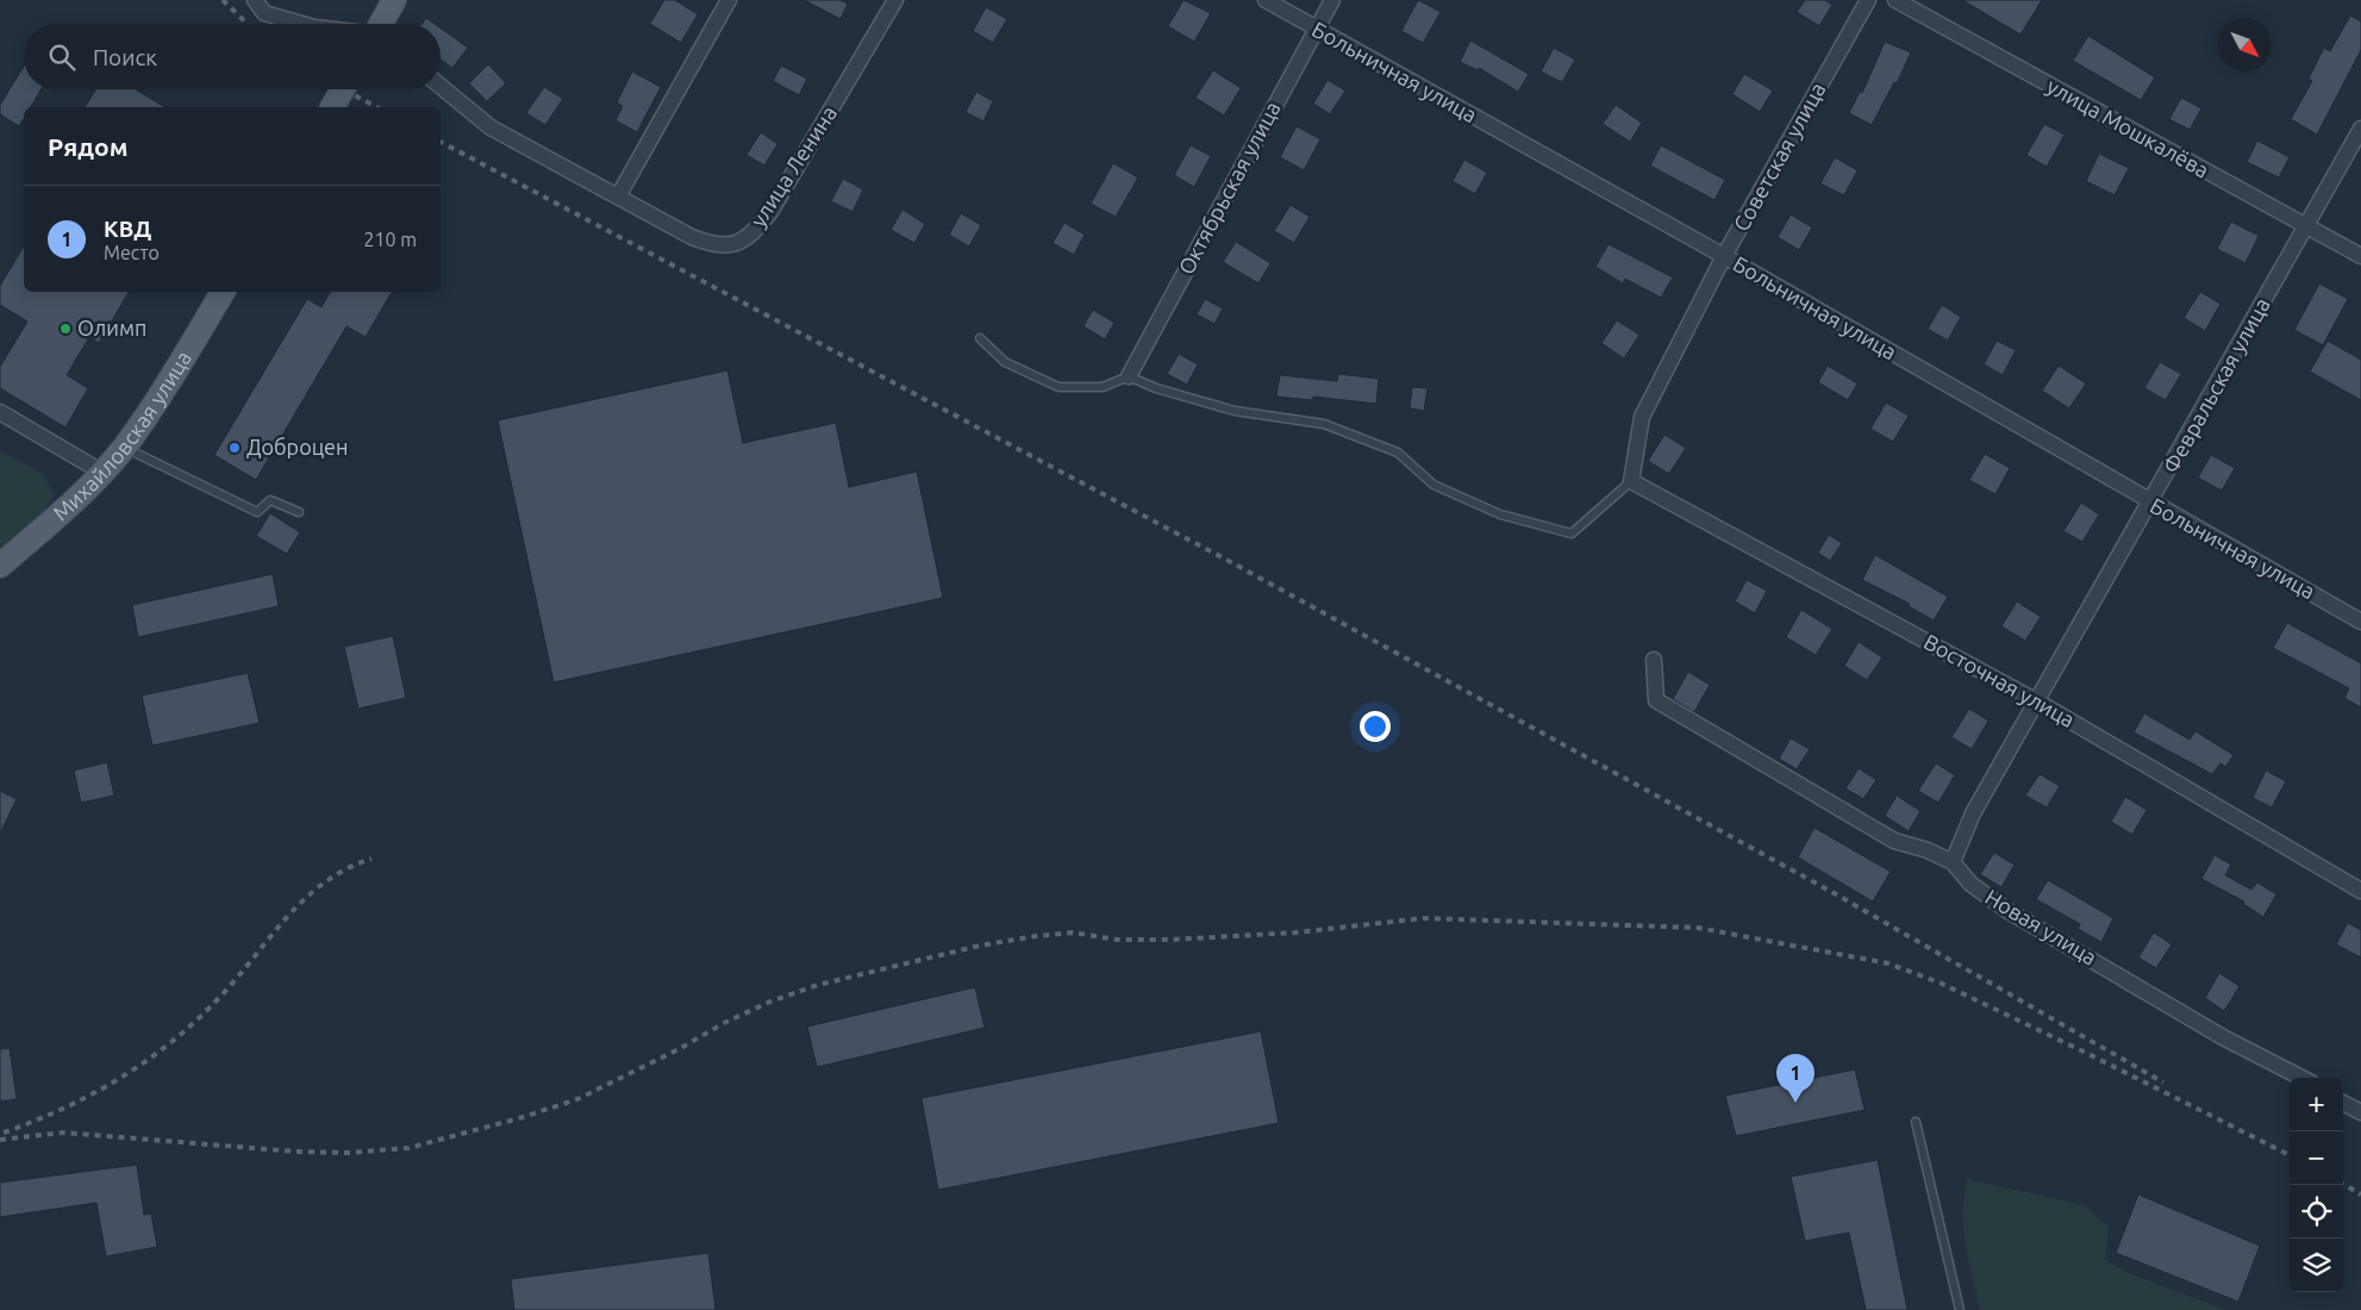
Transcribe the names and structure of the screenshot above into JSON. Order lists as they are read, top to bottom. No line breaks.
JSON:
{"streets":{"main road":["Михайловская улица"],"street":["Больничная улица","улица Мошкалёва","Советская улица","улица Ленина","Октябрьская улица","Февральская улица","Восточная улица","Новая улица"]},"crossings":[["Больничная улица","Советская улица"],["Больничная улица","Октябрьская улица"],["Больничная улица","Февральская улица"],["улица Мошкалёва","Февральская улица"],["Советская улица","Восточная улица"],["Февральская улица","Восточная улица"],["Февральская улица","Новая улица"]],"places":["Олимп","Доброцен"],"north":"bottom right","page":{"search":"Поиск","heading":"Рядом","list":[{"mark":"1","name":"КВД","note":"Место","value":"210 m"}],"pins":"1","map_buttons":["+","−"]}}
